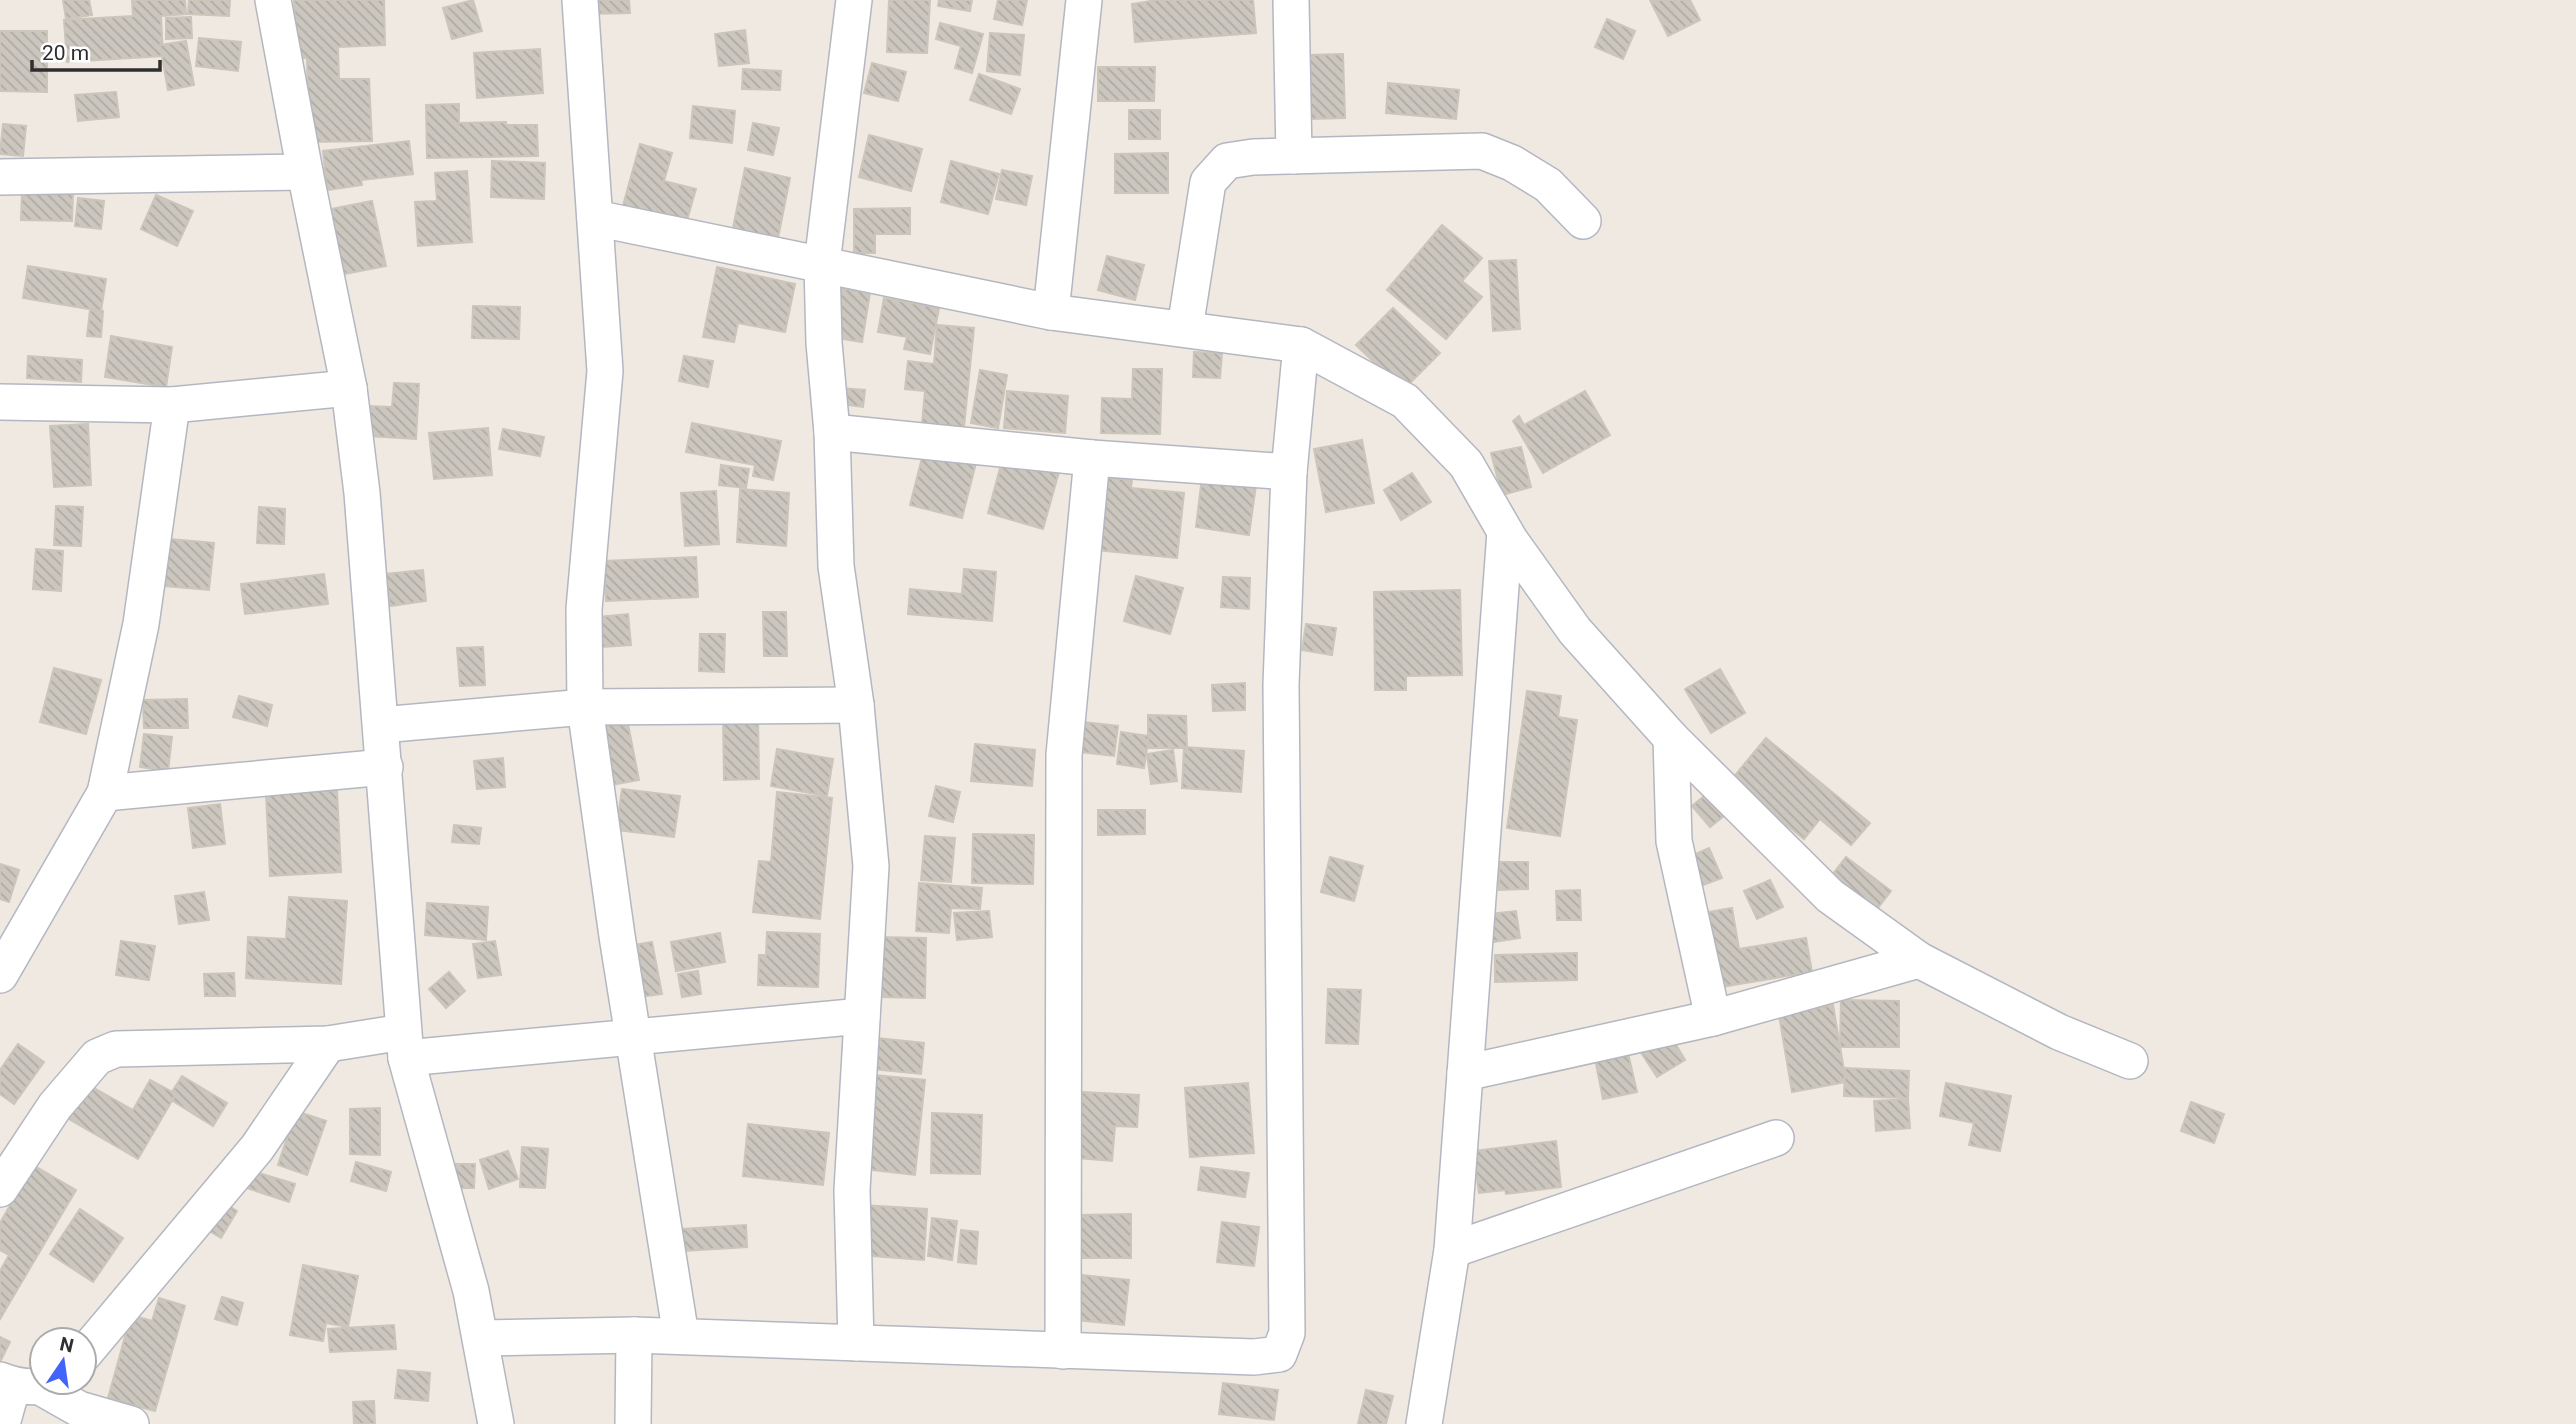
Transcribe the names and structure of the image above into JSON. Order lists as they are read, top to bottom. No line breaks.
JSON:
{"scale_bar":"20 m","north":"top"}
